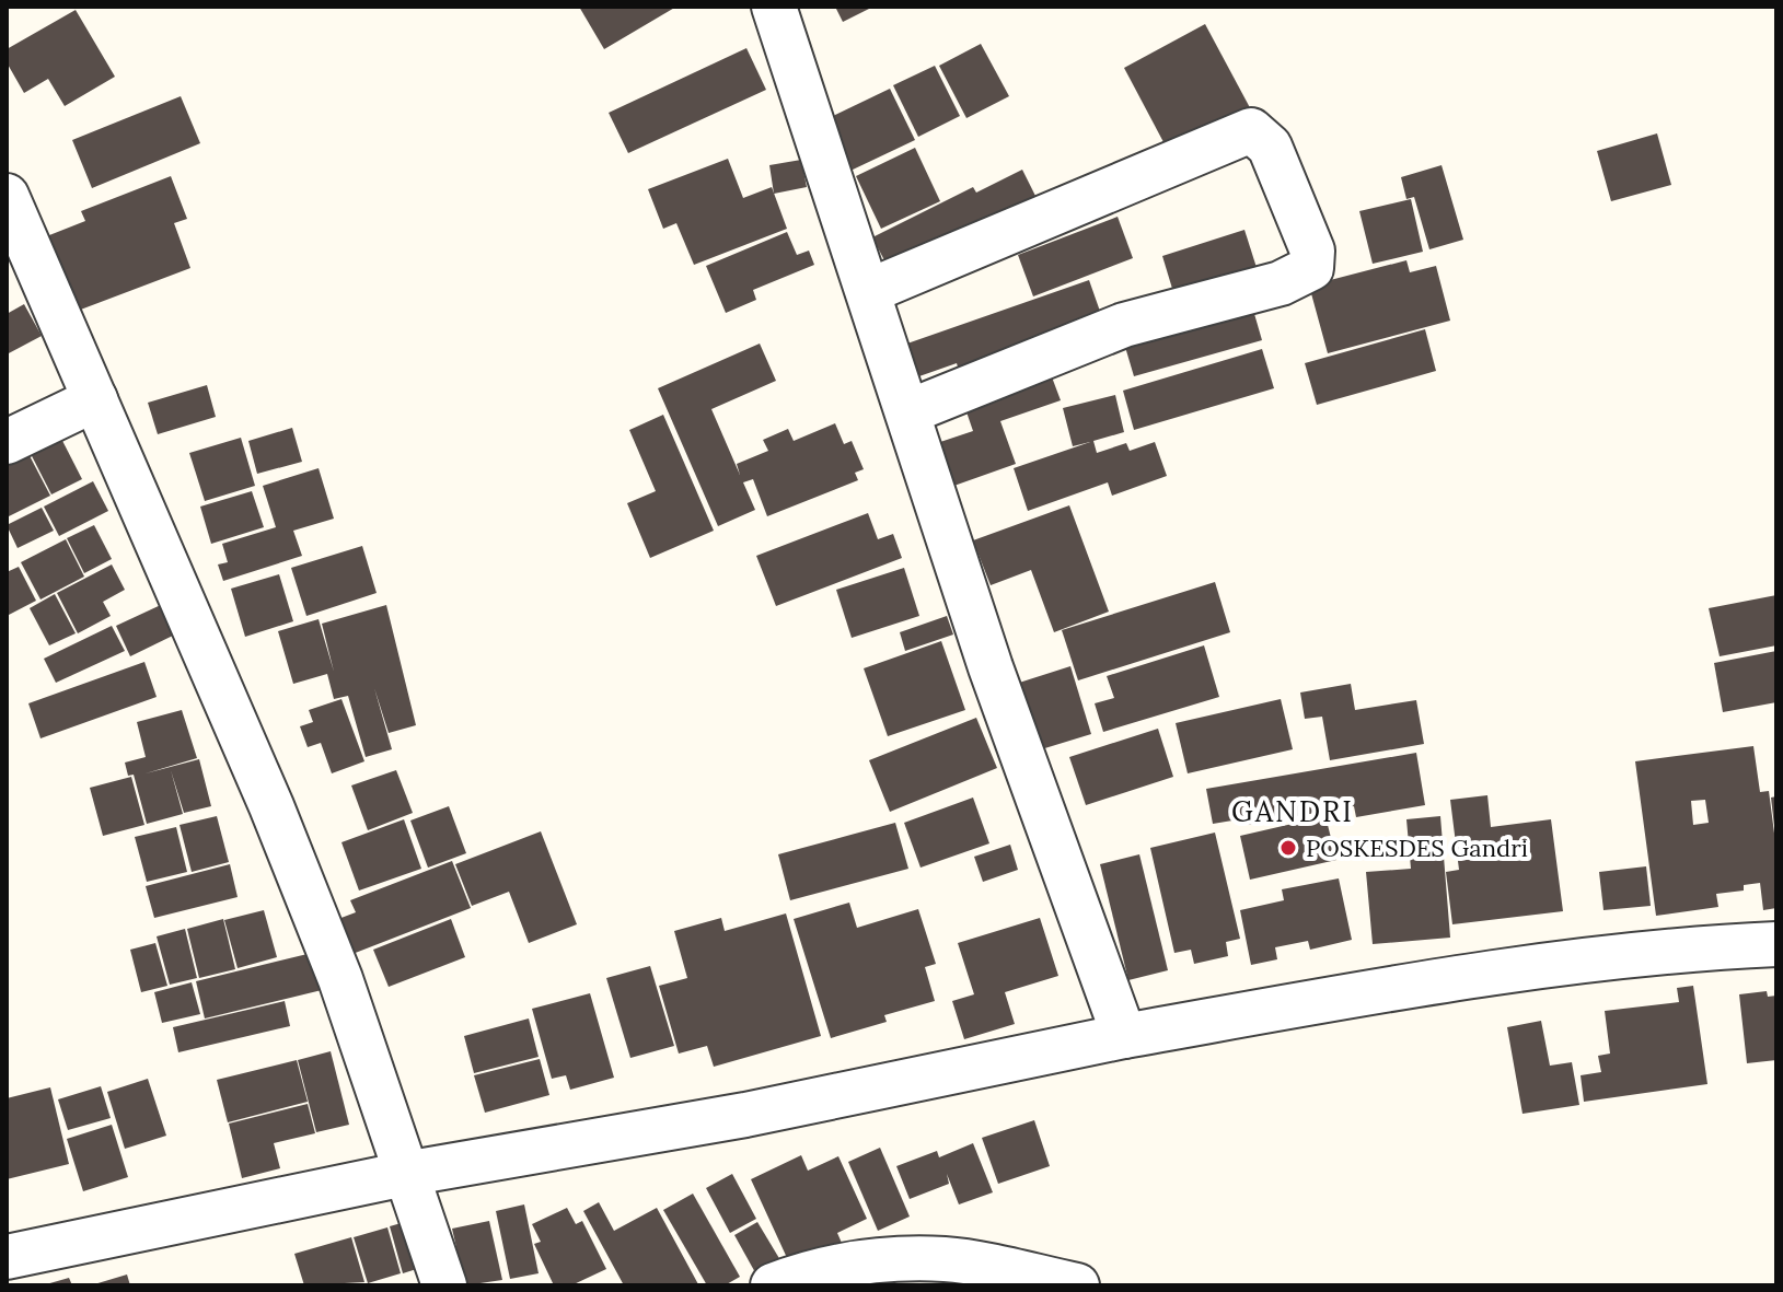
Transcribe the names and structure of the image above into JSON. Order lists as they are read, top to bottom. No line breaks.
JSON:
{"districts":["GANDRI"],"places":["POSKESDES Gandri"]}
